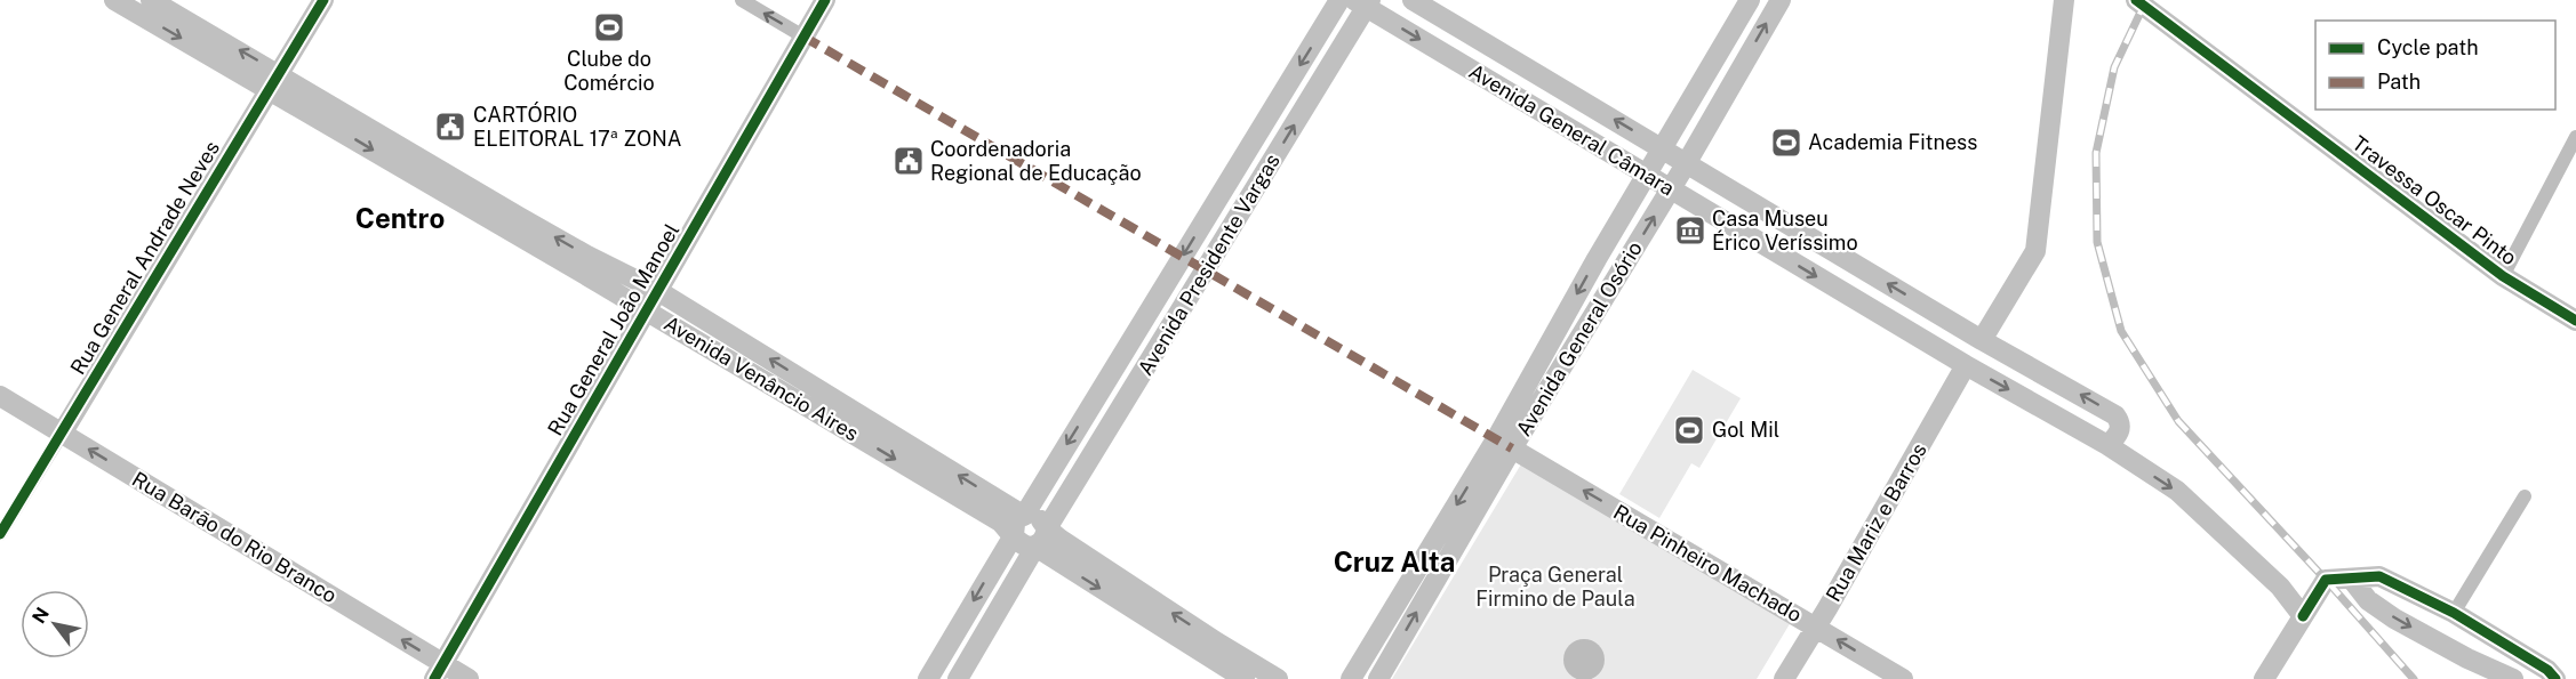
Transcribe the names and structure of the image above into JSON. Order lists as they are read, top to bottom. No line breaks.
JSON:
{"streets":{"main road":["Avenida General Câmara","Travessa Oscar Pinto","Rua General Andrade Neves","Avenida Presidente Vargas","Rua General João Manoel","Avenida General Osório","Avenida Venâncio Aires","Rua Mariz e Barros","Rua Barão do Rio Branco","Rua Pinheiro Machado"]},"crossings":[["Avenida General Câmara","Avenida Presidente Vargas"],["Avenida General Câmara","Avenida General Osório"],["Avenida General Câmara","Rua Mariz e Barros"],["Rua General Andrade Neves","Avenida Venâncio Aires"],["Rua General Andrade Neves","Rua Barão do Rio Branco"],["Avenida Presidente Vargas","Avenida Venâncio Aires"],["Rua General João Manoel","Avenida Venâncio Aires"],["Rua General João Manoel","Rua Barão do Rio Branco"],["Avenida General Osório","Rua Pinheiro Machado"],["Rua Mariz e Barros","Rua Pinheiro Machado"]],"one_way":["Rua Barão do Rio Branco","Rua Pinheiro Machado"],"districts":["Centro","Cruz Alta"],"parks":["Praça General Firmino de Paula"],"places":{"sports":["Clube do Comércio","Academia Fitness","Gol Mil"],"public building":["CARTÓRIO ELEITORAL 17ª ZONA","Coordenadoria Regional de Educação"],"museum":["Casa Museu Érico Veríssimo"]},"legend":["Cycle path","Path"],"north":"top left"}
